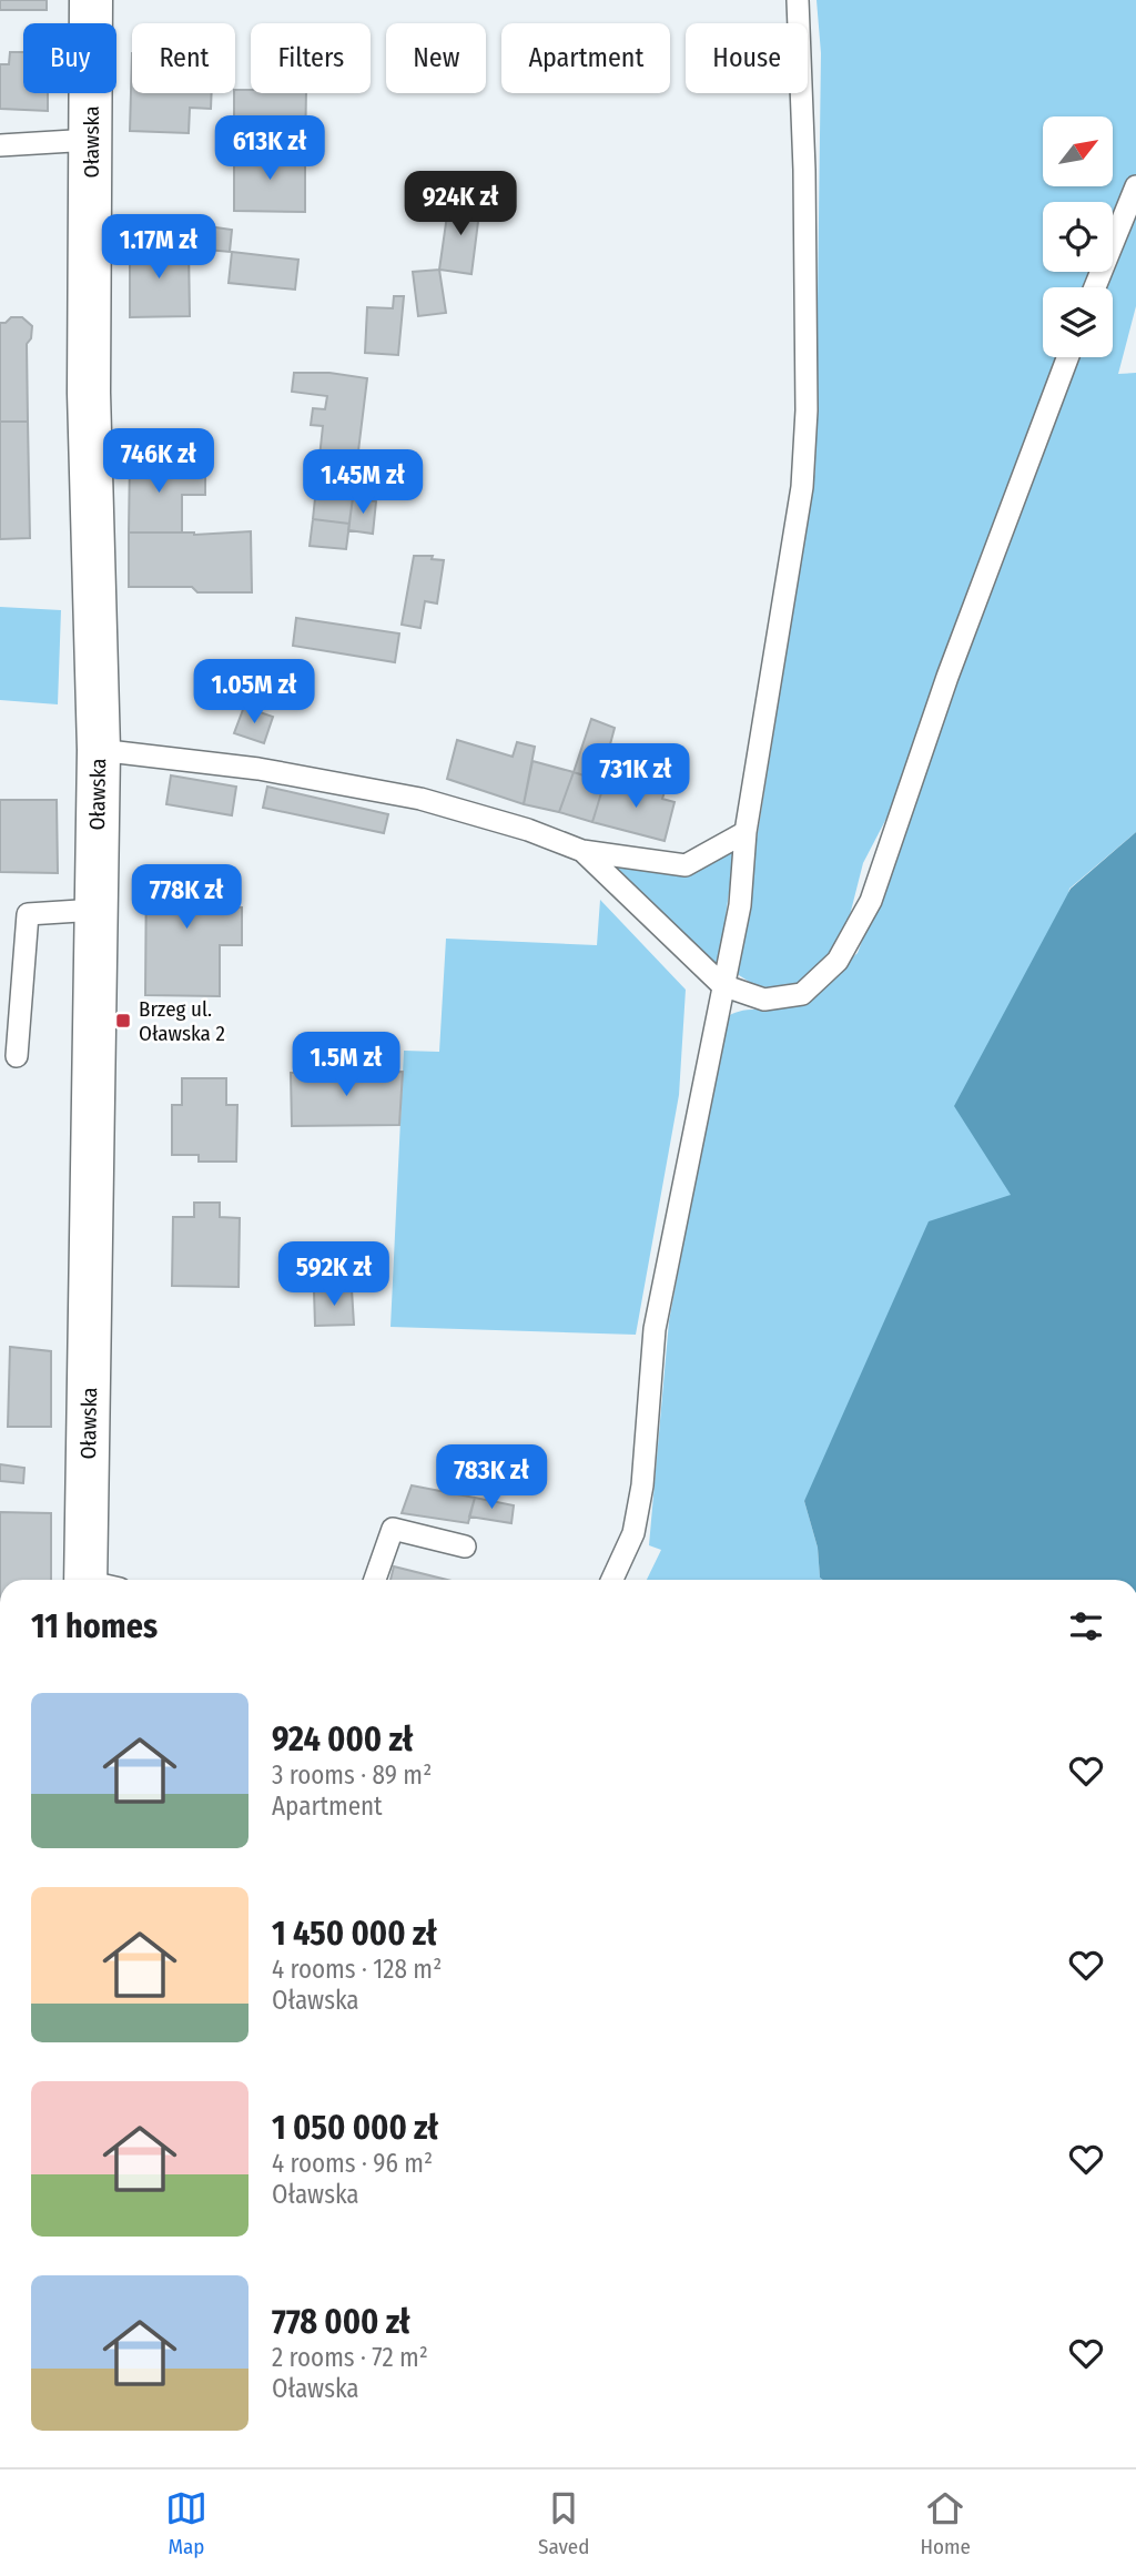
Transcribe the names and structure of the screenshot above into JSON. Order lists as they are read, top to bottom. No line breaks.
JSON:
{"streets":{"street":["Oławska"]},"places":{"transit":["Brzeg ul. Oławska 2"]},"north":"top right","page":{"chip":["Buy","Rent","Filters","New","Apartment","House"],"price":["613K zł","924K zł","1.17M zł","746K zł","1.45M zł","1.05M zł","731K zł","778K zł","1.5M zł","592K zł","783K zł"],"heading":"11 homes","list":[{"name":"924 000 zł","note":"3 rooms · 89 m² · Apartment"},{"name":"1 450 000 zł","note":"4 rooms · 128 m² · Oławska"},{"name":"1 050 000 zł","note":"4 rooms · 96 m² · Oławska"},{"name":"778 000 zł","note":"2 rooms · 72 m² · Oławska"}],"tabs":["Map","Saved","Home"]}}
